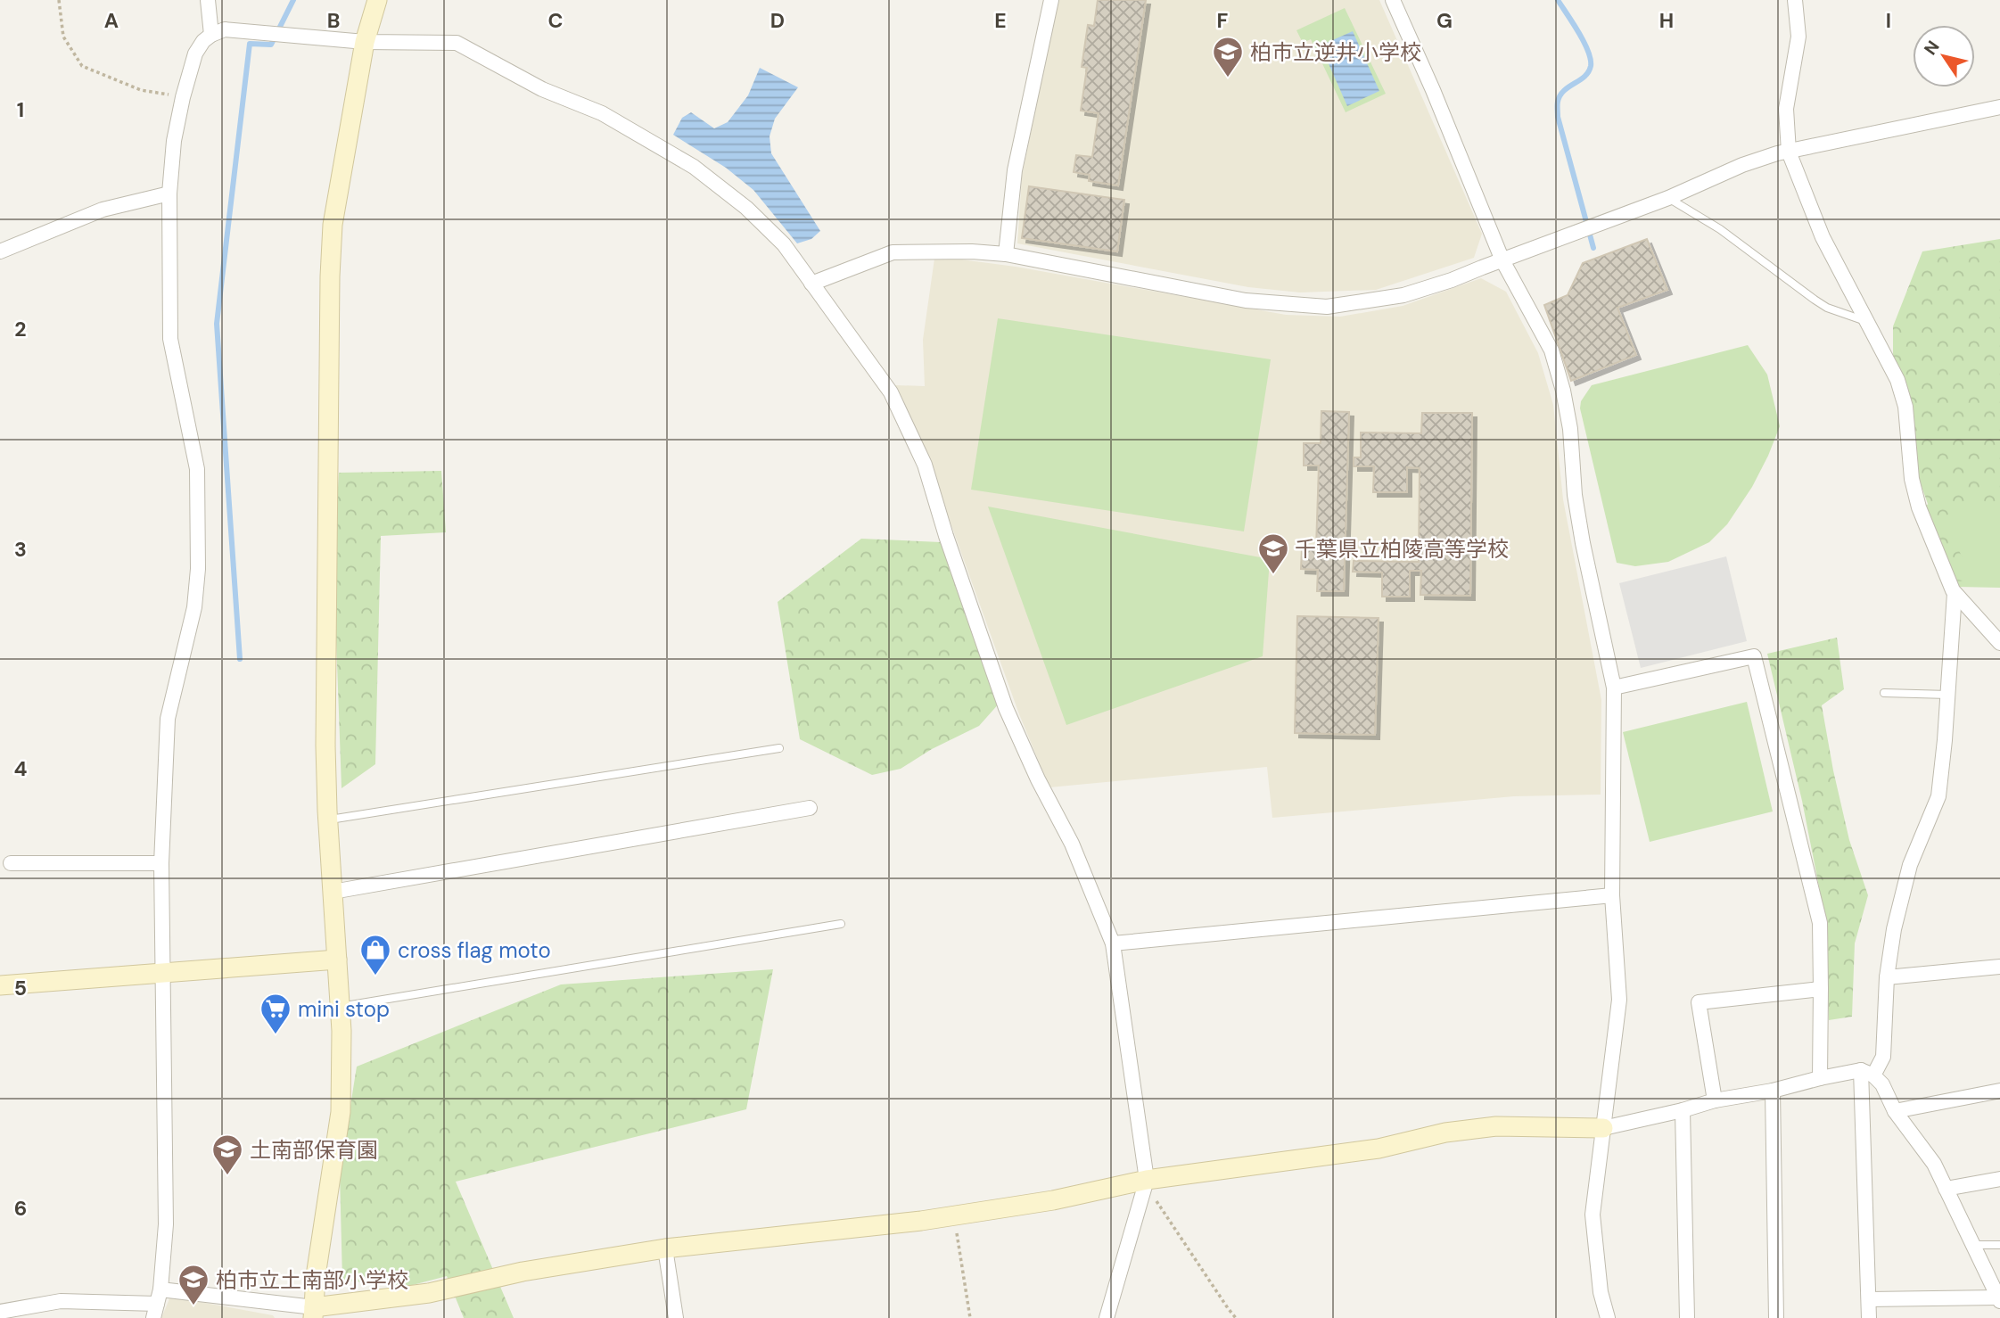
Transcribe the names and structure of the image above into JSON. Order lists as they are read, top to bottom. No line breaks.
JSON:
{"places":{"school or university":["柏市立逆井小学校","千葉県立柏陵高等学校","土南部保育園","柏市立土南部小学校"],"shop":["cross flag moto"],"supermarket":["mini stop"]},"north":"top left","grid":{"columns":["A","B","C","D","E","F","G","H","I"],"rows":["1","2","3","4","5","6"]}}
